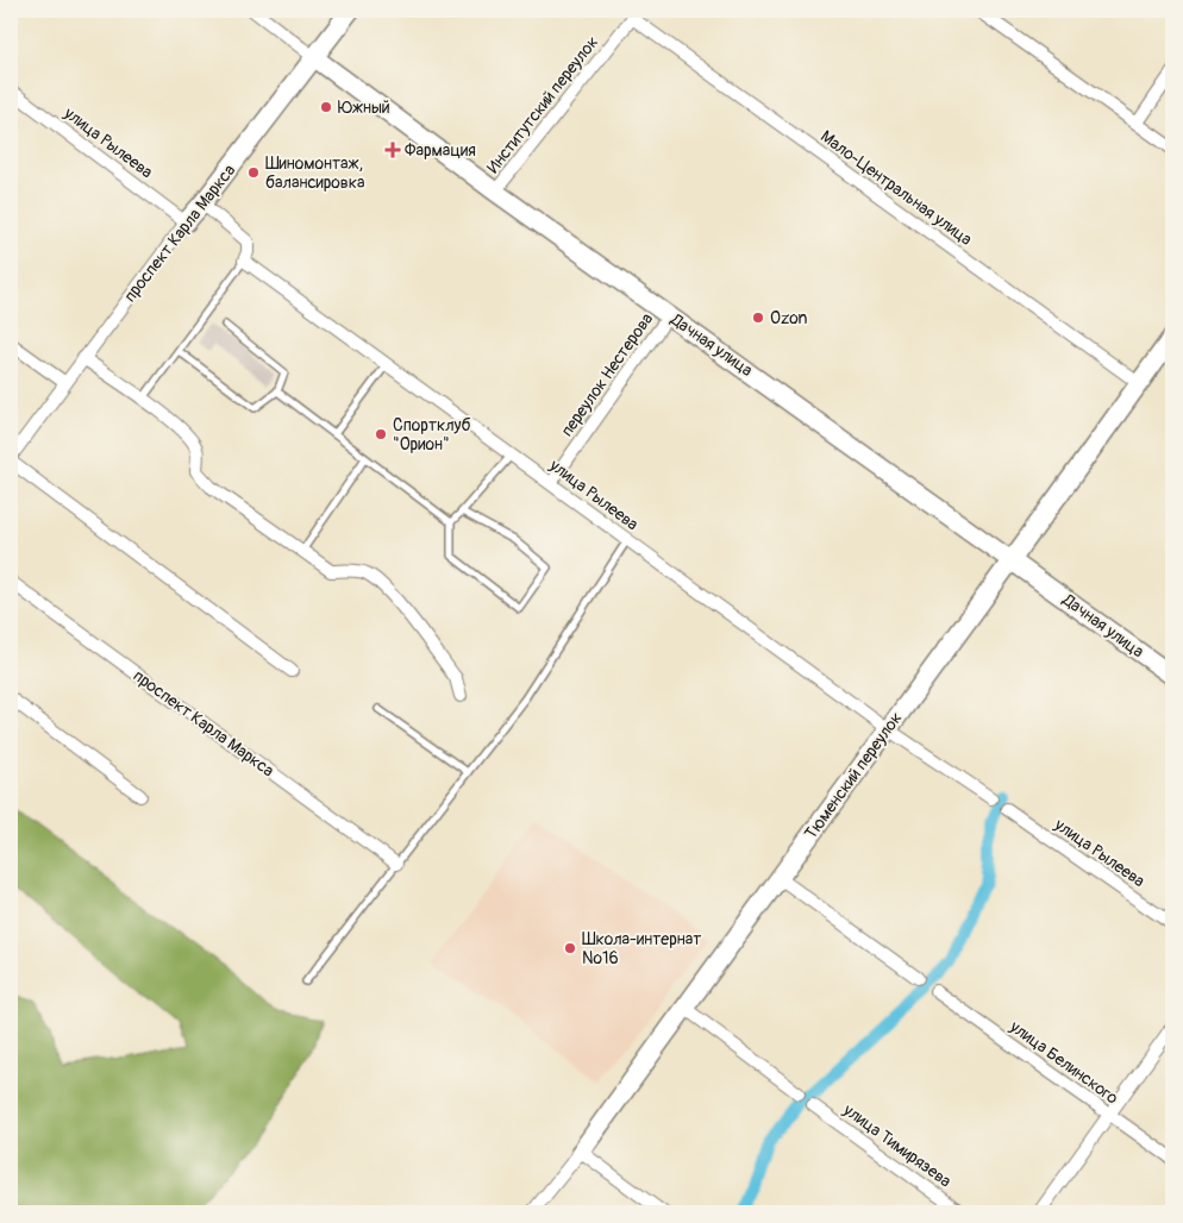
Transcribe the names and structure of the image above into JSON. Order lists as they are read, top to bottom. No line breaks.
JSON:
{"streets":{"street":["Институтский переулок","улица Рылеева","Мало-Центральная улица","проспект Карла Маркса","Дачная улица","переулок Нестерова","Тюменский переулок","улица Белинского","улица Тимирязева"]},"crossings":[["Институтский переулок","Мало-Центральная улица"],["Институтский переулок","Дачная улица"],["улица Рылеева","проспект Карла Маркса"],["улица Рылеева","переулок Нестерова"],["улица Рылеева","Тюменский переулок"],["Мало-Центральная улица","Тюменский переулок"],["проспект Карла Маркса","Дачная улица"],["Дачная улица","переулок Нестерова"],["Дачная улица","Тюменский переулок"]],"places":{"other":["Южный","Шиномонтаж, балансировка","Ozon","Спортклуб \"Орион\"","Школа-интернат №16"],"health":["Фармация"]}}
